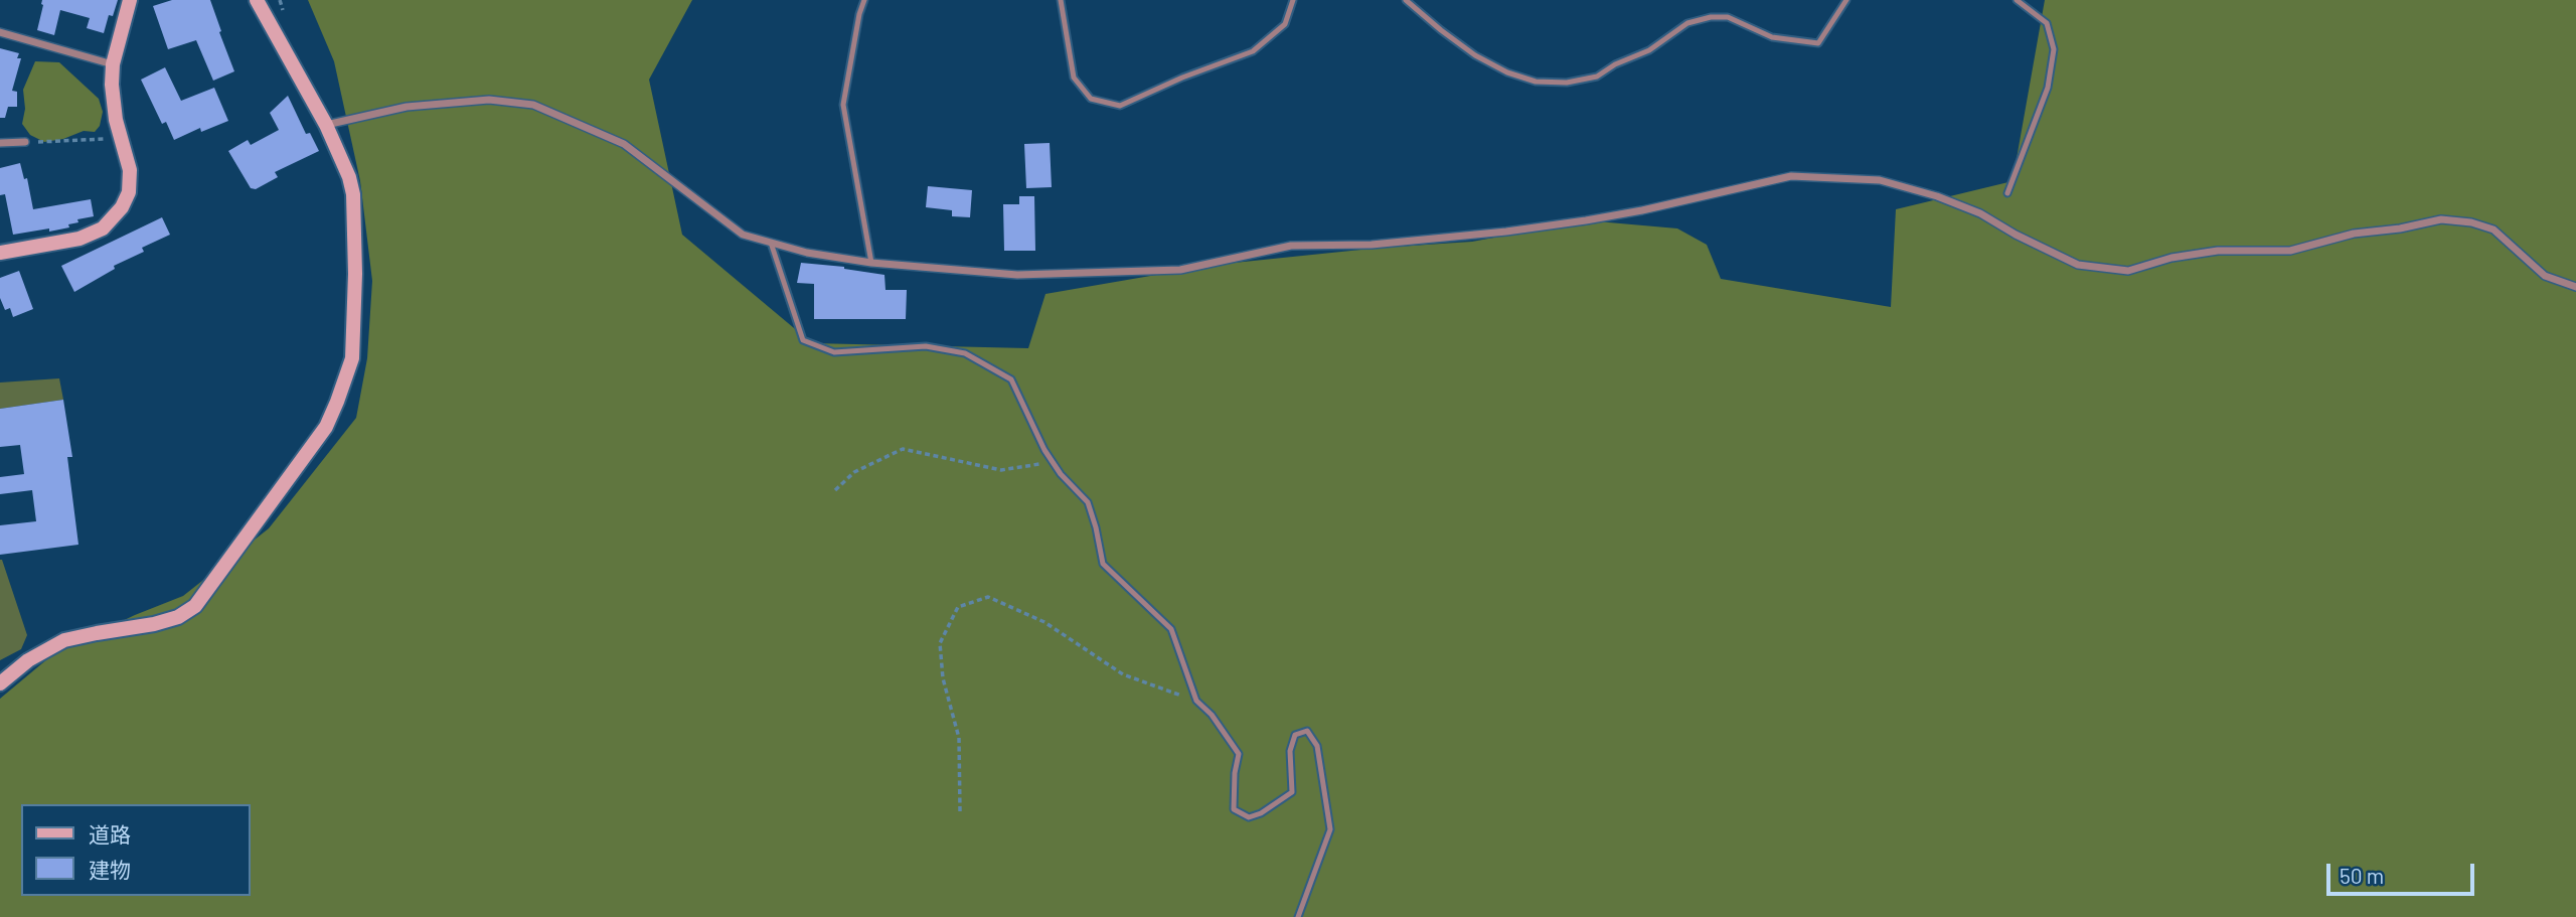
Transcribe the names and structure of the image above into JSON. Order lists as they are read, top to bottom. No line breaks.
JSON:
{"legend":["道路","建物"],"scale_bar":"50 m"}
